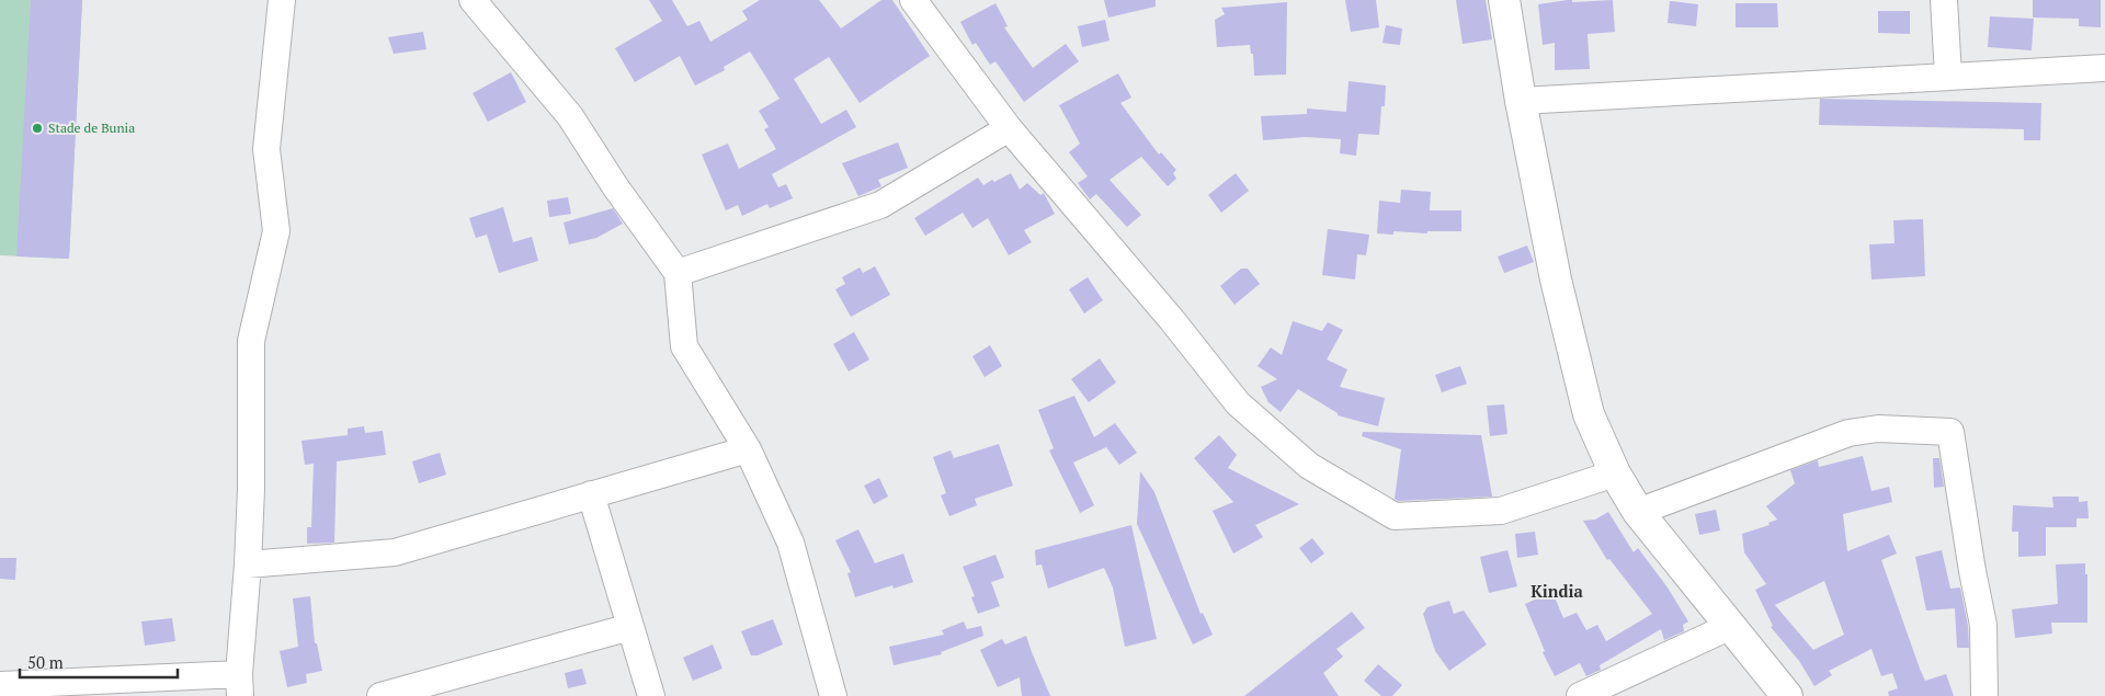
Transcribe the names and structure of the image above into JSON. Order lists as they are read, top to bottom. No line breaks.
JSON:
{"districts":["Kindia"],"places":["Stade de Bunia"],"scale_bar":"50 m"}
